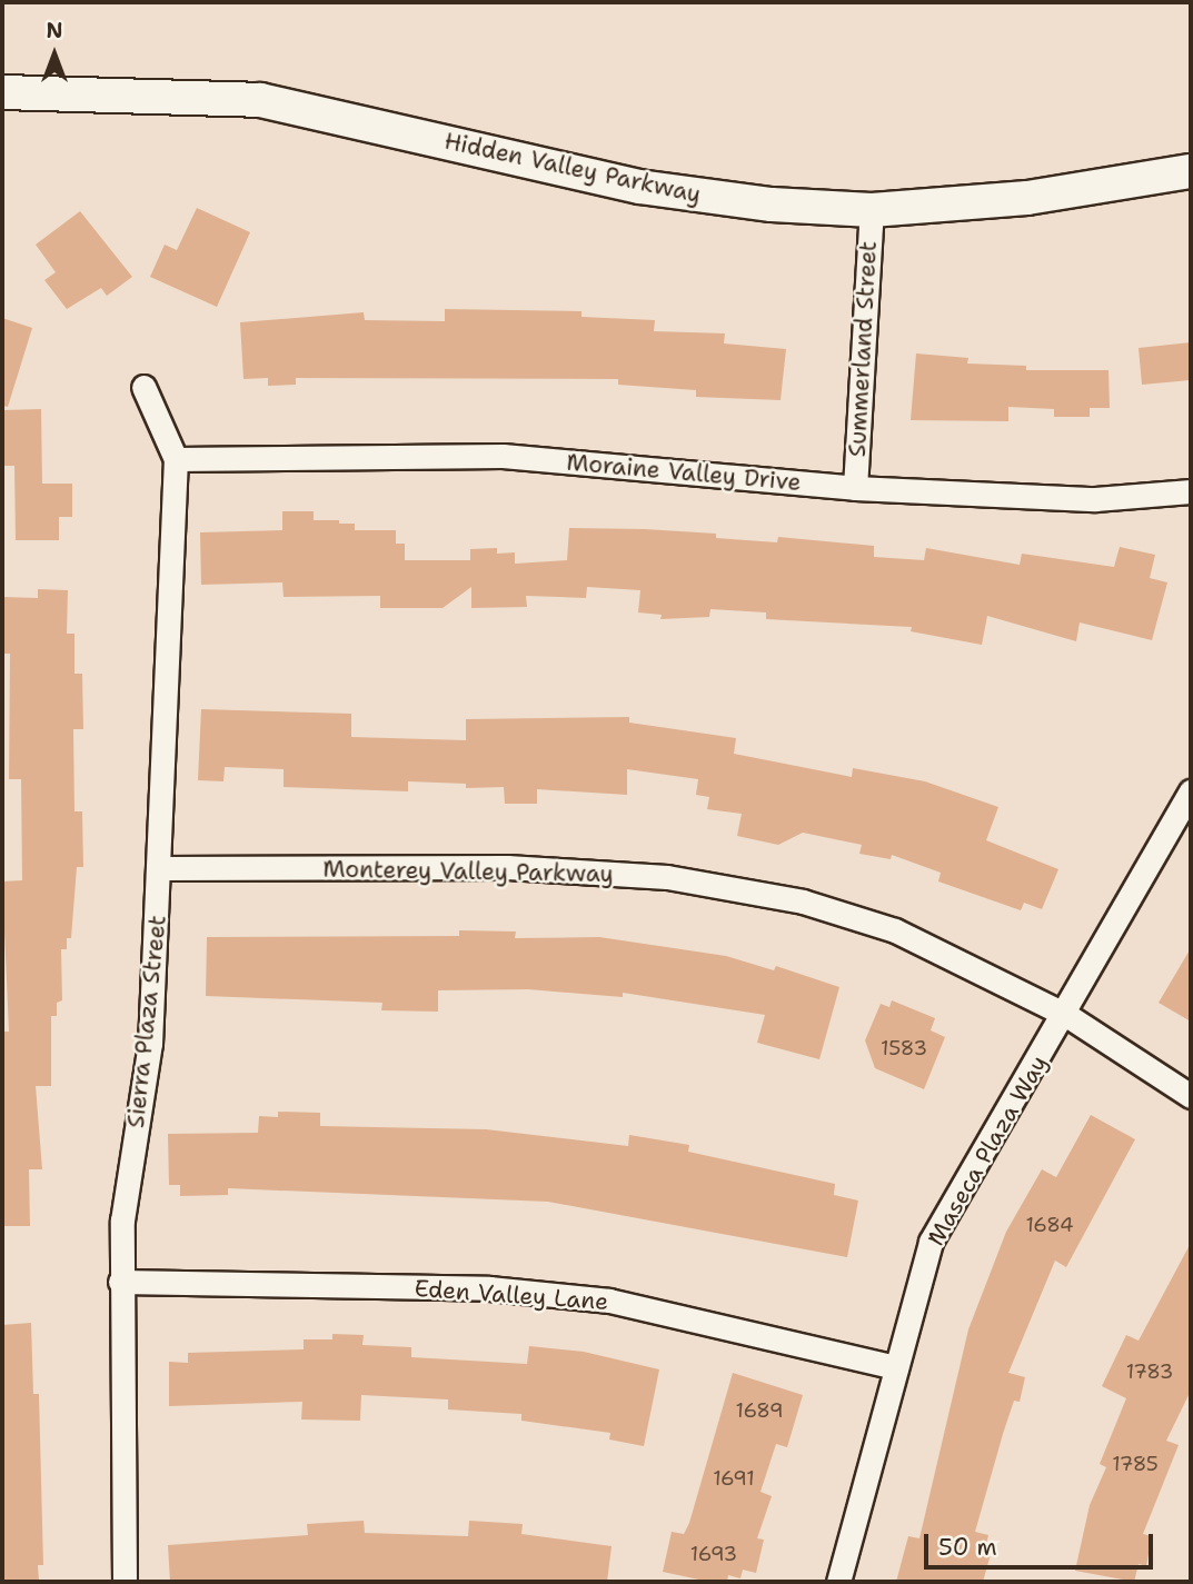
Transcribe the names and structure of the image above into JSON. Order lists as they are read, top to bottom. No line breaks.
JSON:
{"streets":{"street":["Hidden Valley Parkway","Summerland Street","Moraine Valley Drive","Monterey Valley Parkway","Sierra Plaza Street","Maseca Plaza Way","Eden Valley Lane"]},"crossings":[["Hidden Valley Parkway","Summerland Street"],["Summerland Street","Moraine Valley Drive"],["Moraine Valley Drive","Sierra Plaza Street"],["Monterey Valley Parkway","Sierra Plaza Street"],["Monterey Valley Parkway","Maseca Plaza Way"],["Sierra Plaza Street","Eden Valley Lane"],["Maseca Plaza Way","Eden Valley Lane"]],"house_numbers":["1583","1684","1783","1689","1785","1691","1693"],"scale_bar":"50 m","north":"top"}
